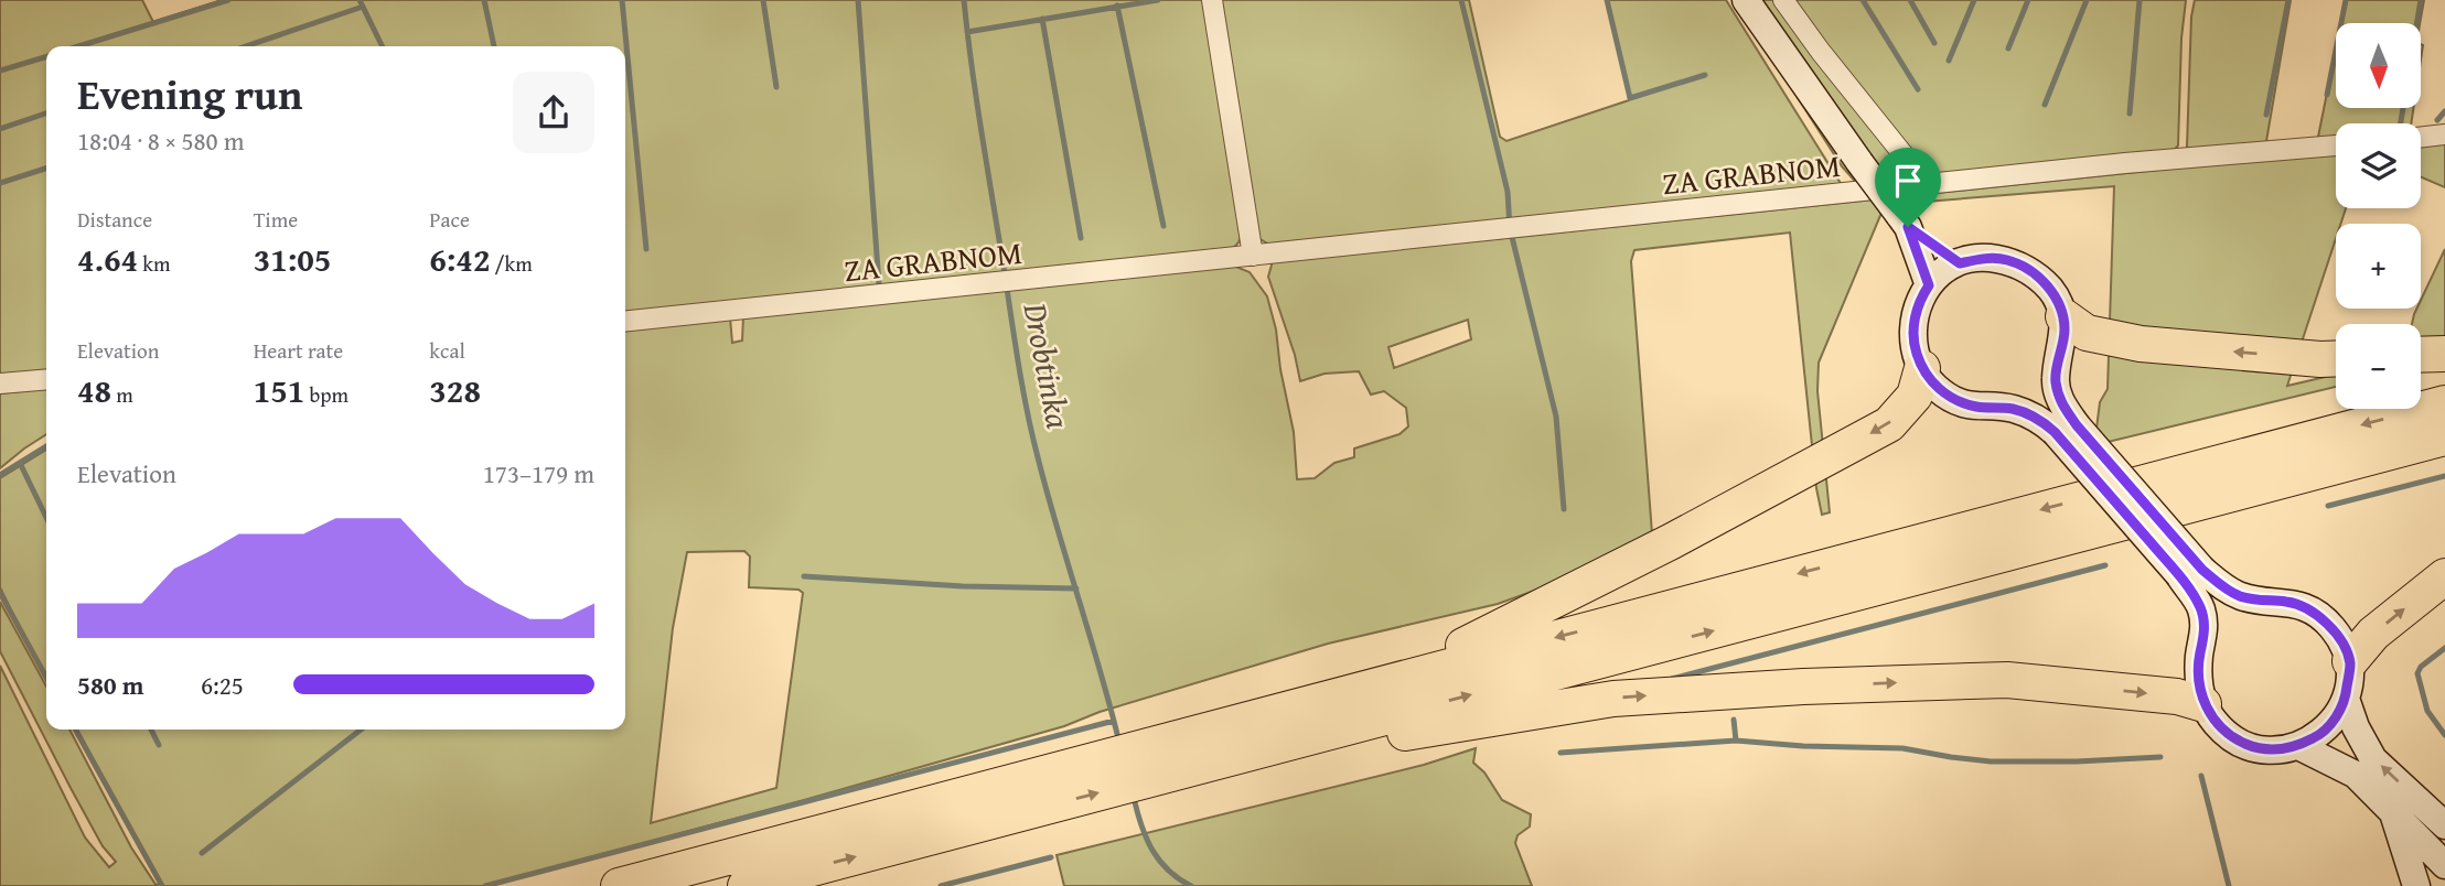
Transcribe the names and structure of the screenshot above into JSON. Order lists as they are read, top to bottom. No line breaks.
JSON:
{"streets":{"street":["ZA GRABNOM"]},"water":["Drobtinka"],"north":"bottom","page":{"map_buttons":["+","−"],"heading":["Evening run","18:04 · 8 × 580 m"],"stats":[["Distance","4.64 km"],["Time","31:05"],["Pace","6:42 /km"],["Elevation","48 m"],["Heart rate","151 bpm"],["kcal","328"]],"chart":["Elevation","173–179 m"],"list":[{"name":"580 m","note":"6:25"}]}}
